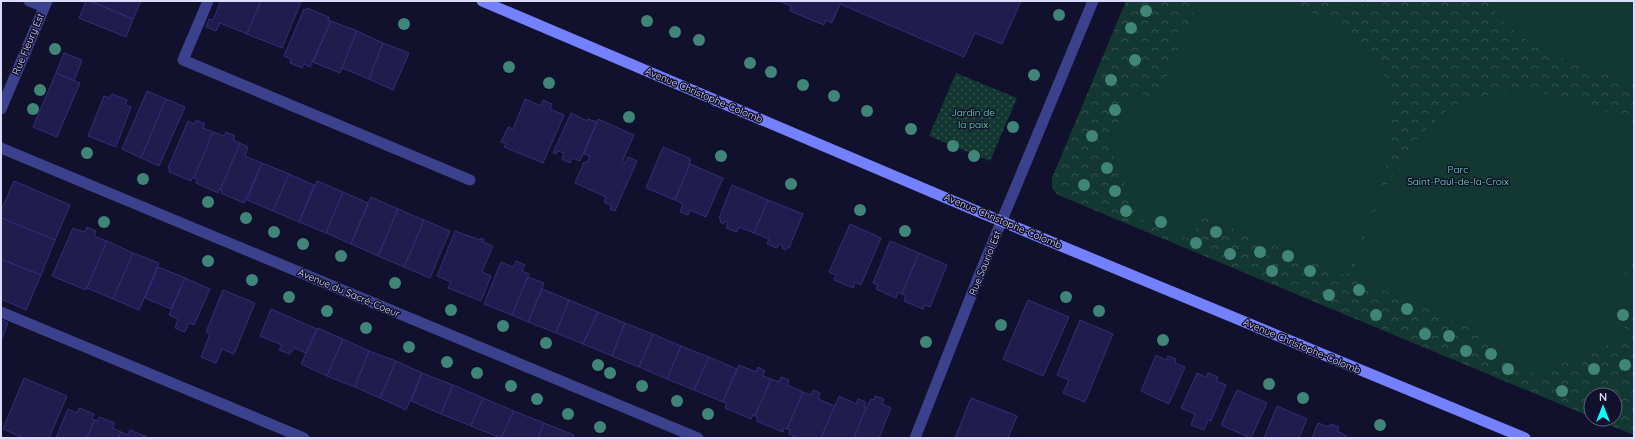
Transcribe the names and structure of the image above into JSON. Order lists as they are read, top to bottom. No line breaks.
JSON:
{"streets":{"main road":["Avenue Christophe-Colomb"],"street":["Rue Fleury Est","Rue Sauriol Est","Avenue du Sacré-Coeur"]},"crossings":[["Avenue Christophe-Colomb","Rue Sauriol Est"]],"parks":["Jardin de la paix","Parc Saint-Paul-de-la-Croix"],"north":"top"}
